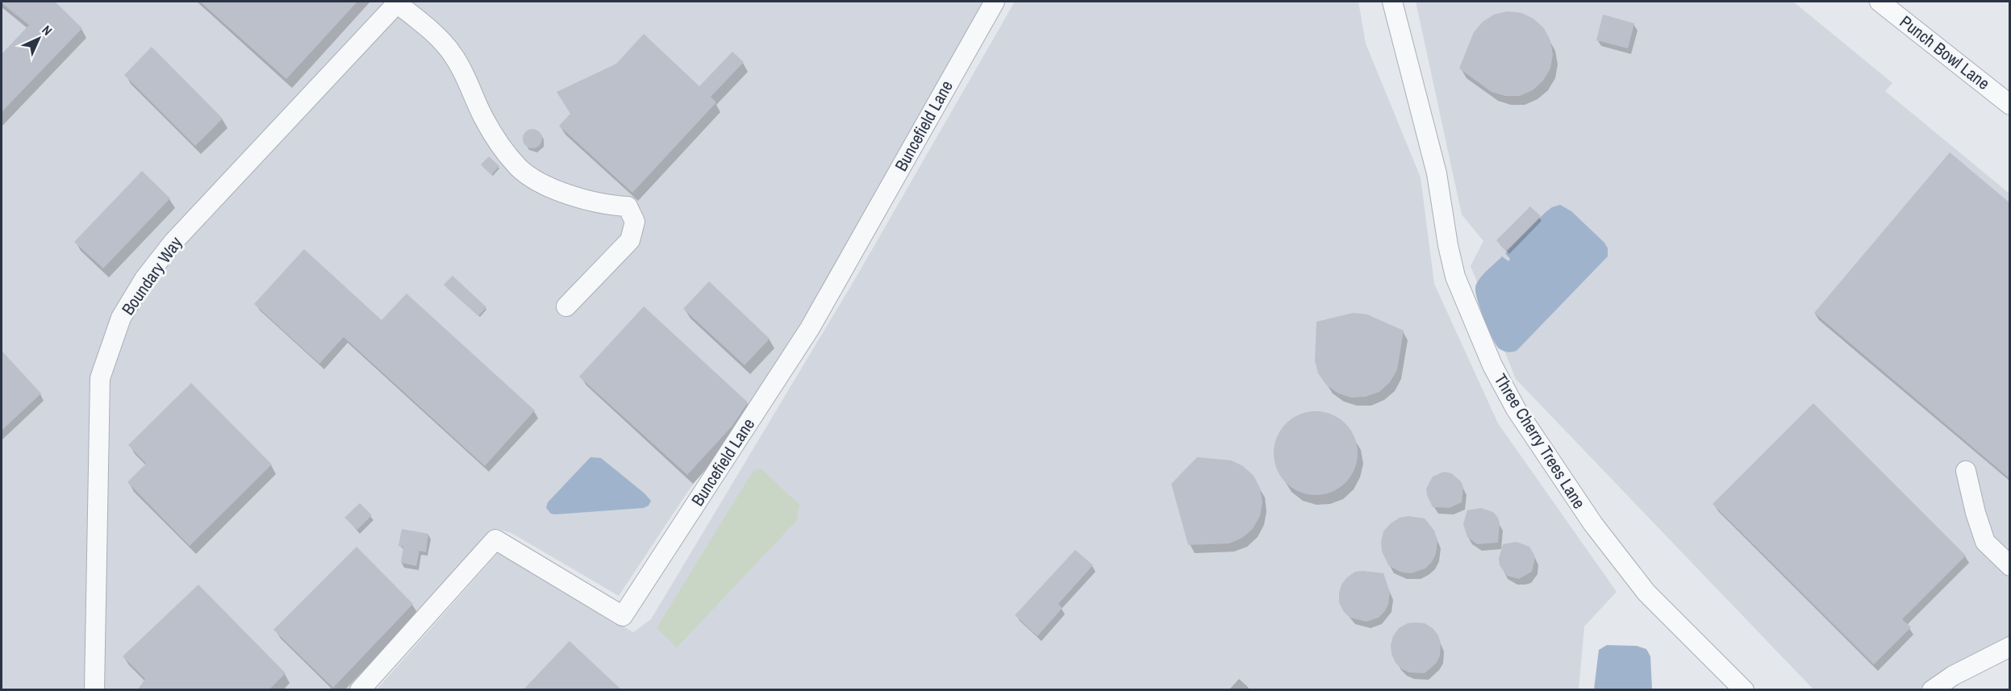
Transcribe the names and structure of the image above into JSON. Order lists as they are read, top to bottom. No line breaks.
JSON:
{"streets":{"street":["Punch Bowl Lane","Buncefield Lane","Boundary Way","Three Cherry Trees Lane"]},"north":"top right"}
